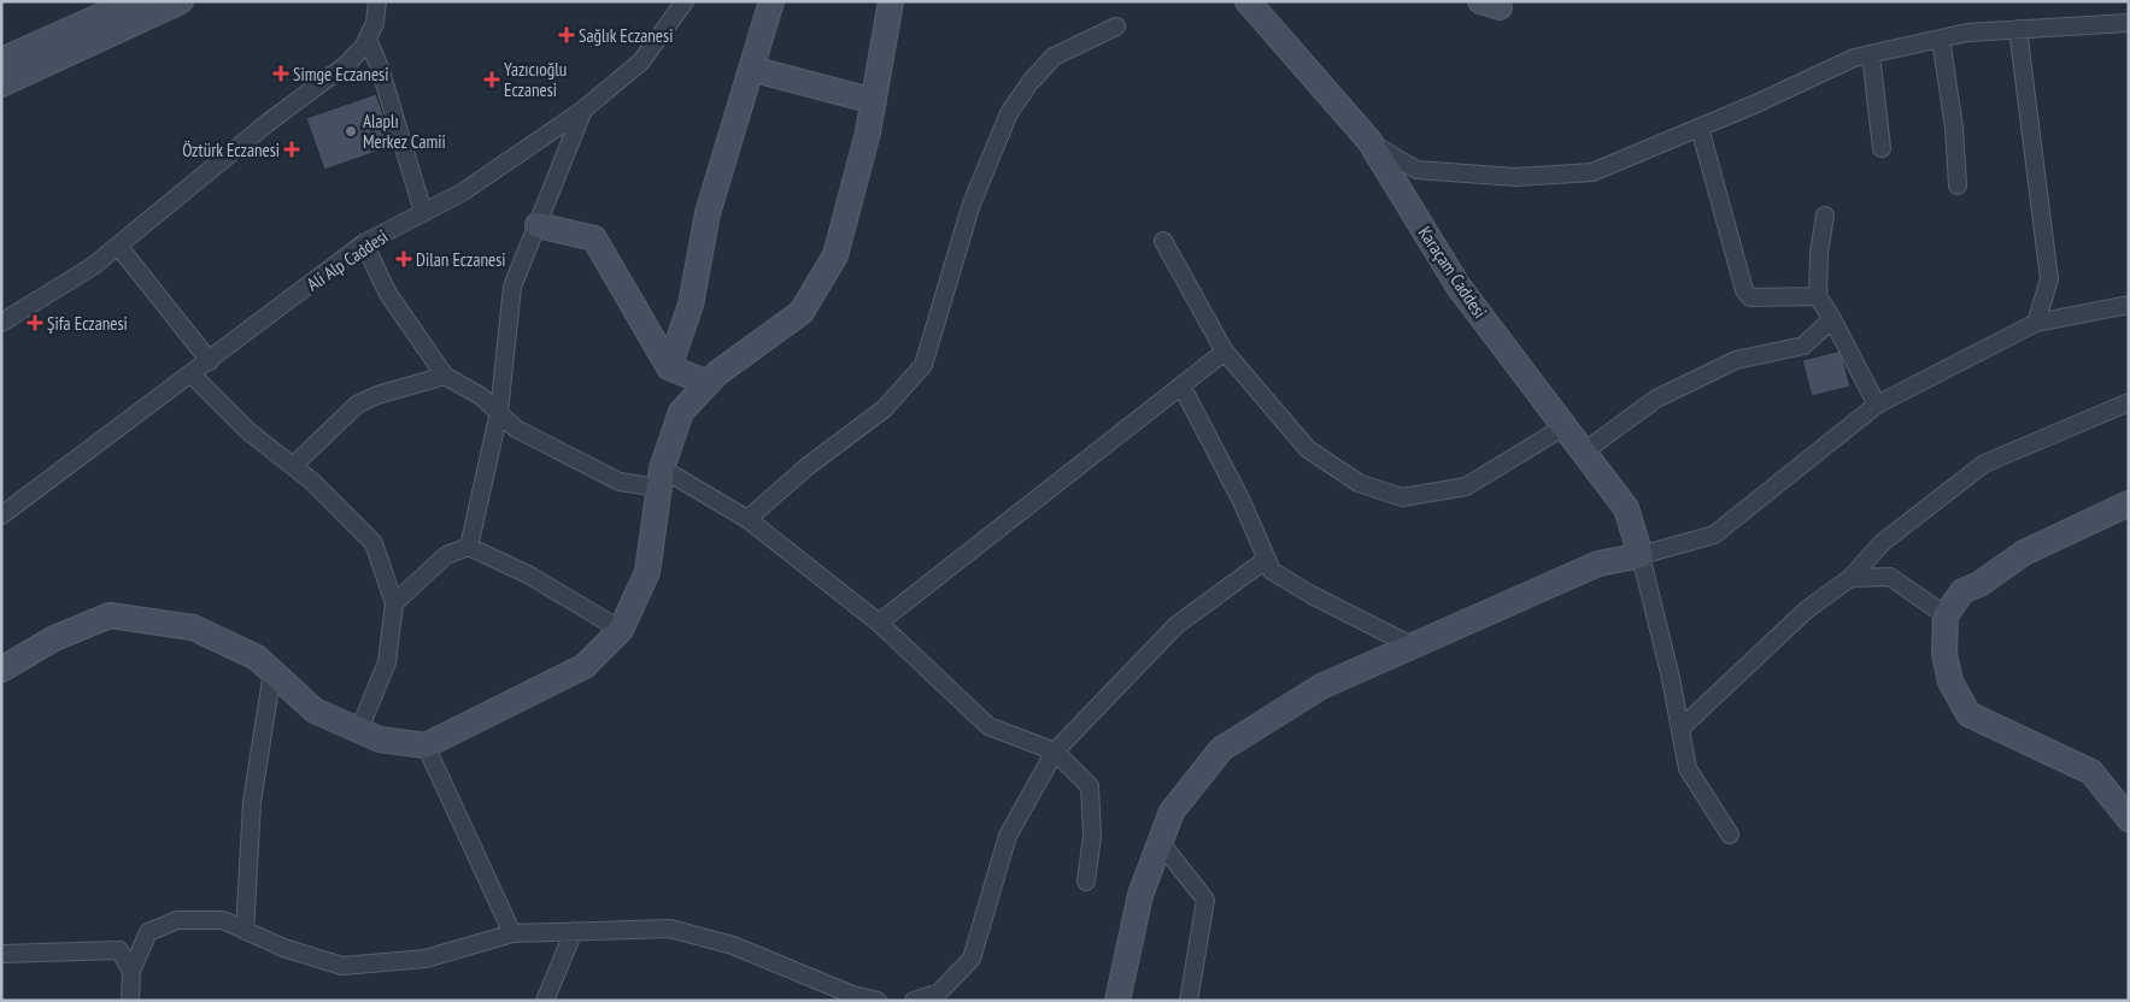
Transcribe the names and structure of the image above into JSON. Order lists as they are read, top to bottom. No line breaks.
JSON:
{"streets":{"street":["Ali Alp Caddesi","Karaçam Caddesi"]},"places":{"health":["Sağlık Eczanesi","Simge Eczanesi","Yazıcıoğlu Eczanesi","Öztürk Eczanesi","Dilan Eczanesi","Şifa Eczanesi"],"other":["Alaplı Merkez Camii"]}}
